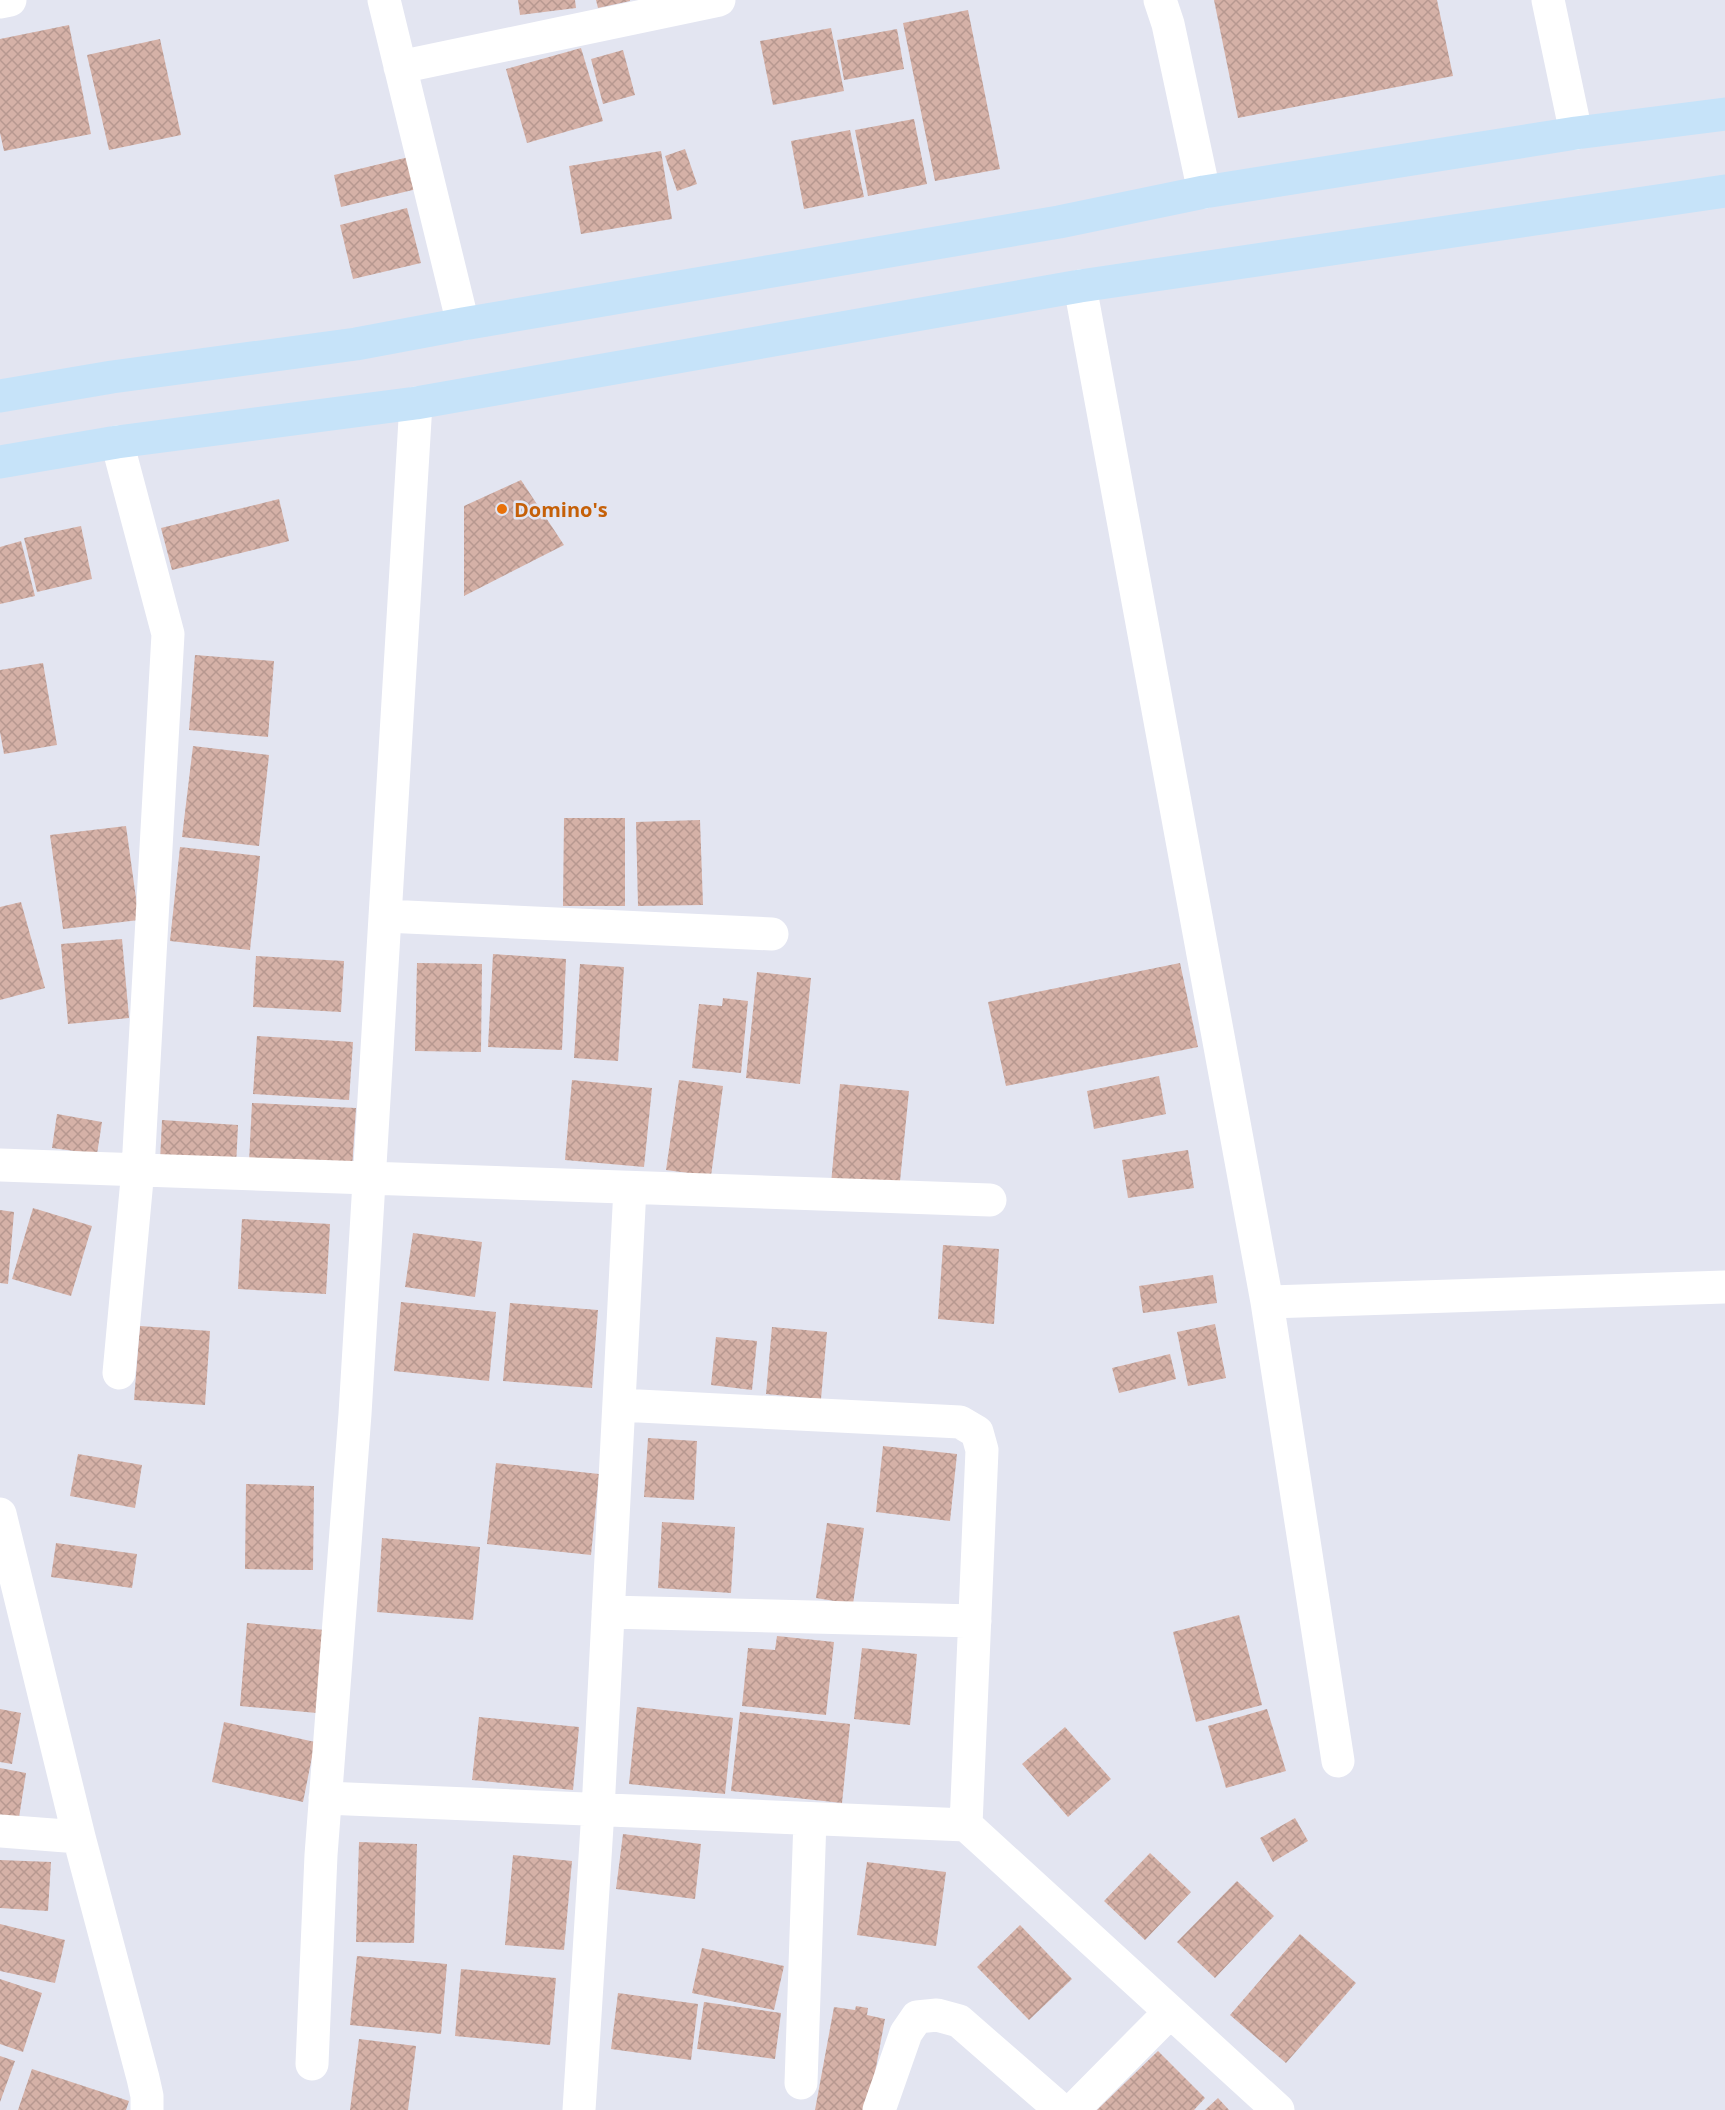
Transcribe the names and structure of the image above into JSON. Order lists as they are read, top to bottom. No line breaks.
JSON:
{"places":["Domino's"]}
